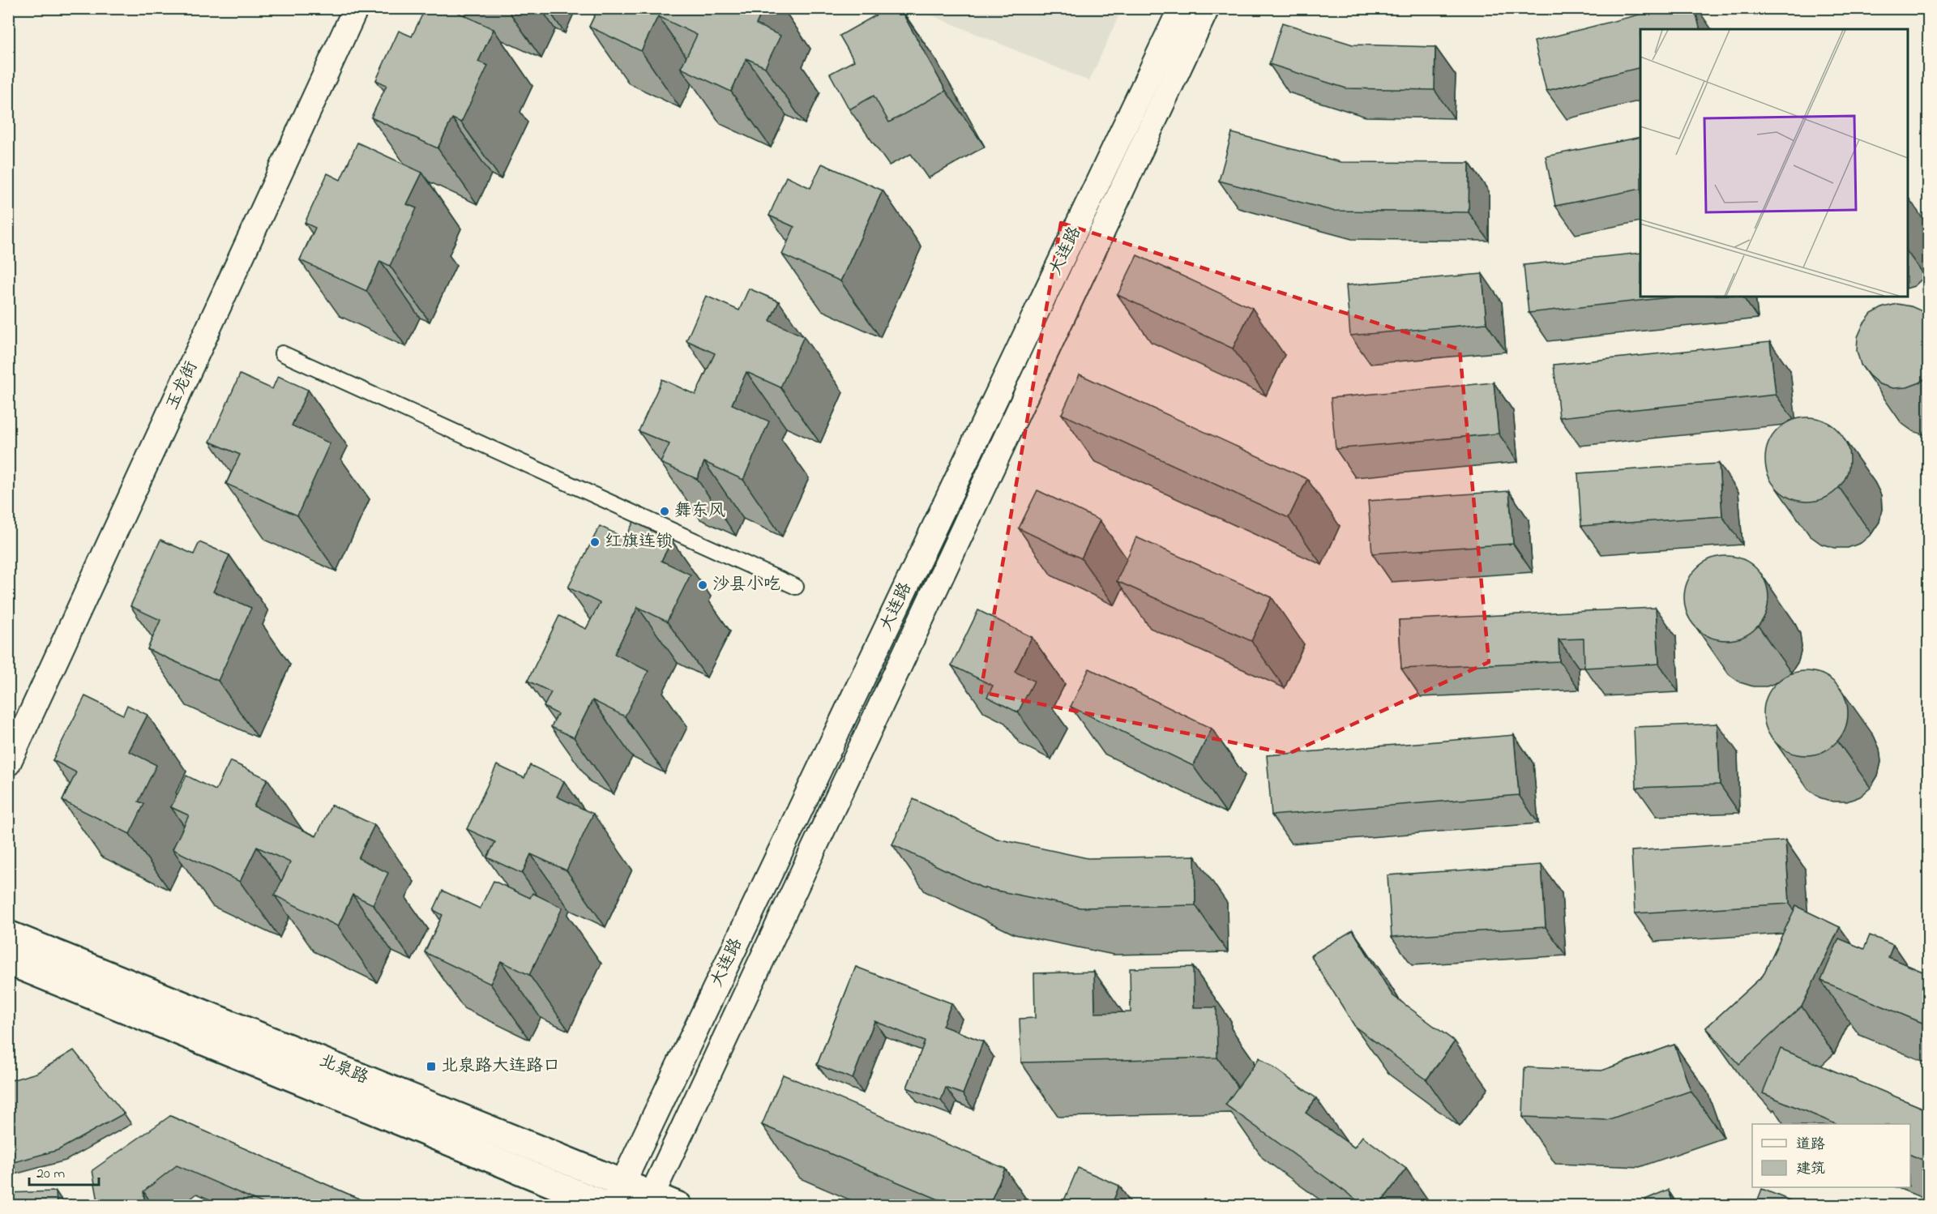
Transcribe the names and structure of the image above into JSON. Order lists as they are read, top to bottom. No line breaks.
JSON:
{"streets":{"main road":["北泉路"],"street":["大连路","玉龙街"]},"crossings":[["大连路","北泉路"]],"places":{"other":["舞东风","红旗连锁","沙县小吃"],"transit":["北泉路大连路口"]},"legend":["道路","建筑"],"scale_bar":"20 m"}
